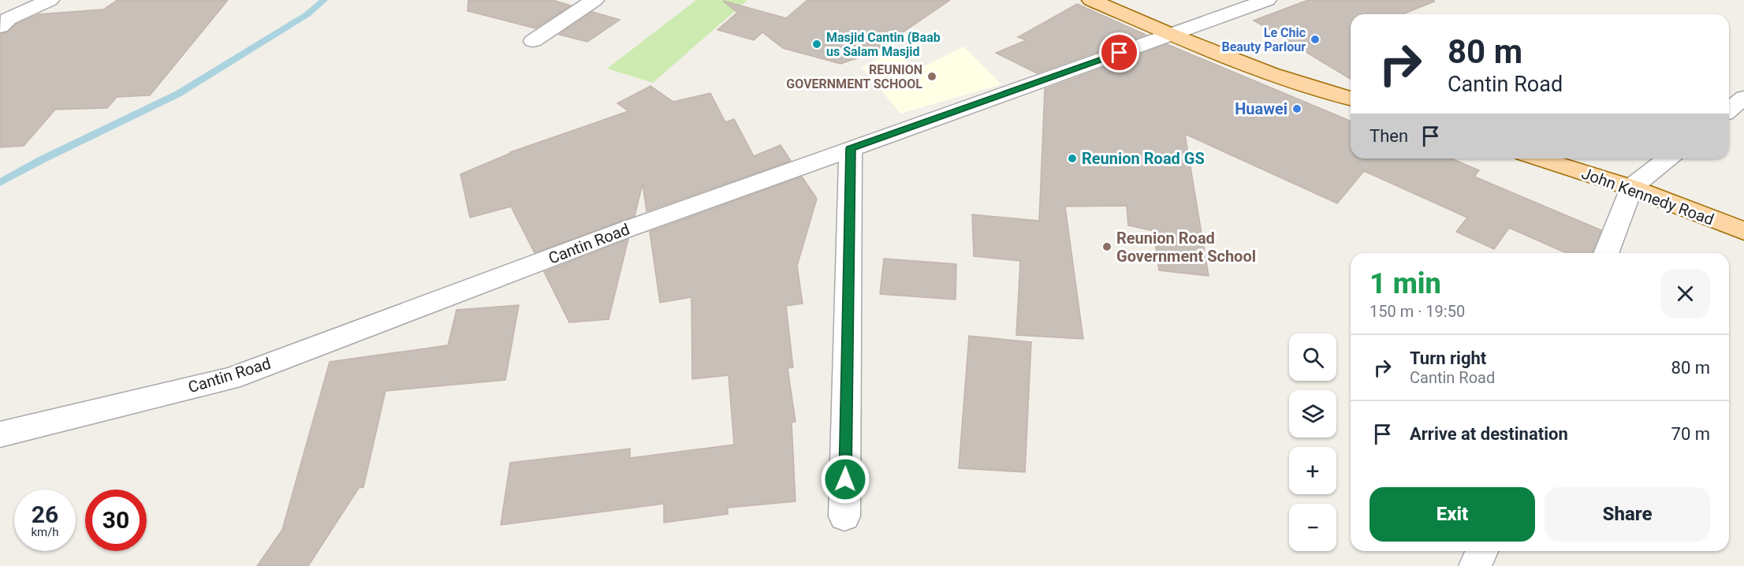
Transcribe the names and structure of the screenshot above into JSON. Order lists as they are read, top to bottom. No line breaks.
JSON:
{"streets":{"main road":["John Kennedy Road"],"street":["Cantin Road"]},"places":["Le Chic Beauty Parlour","Masjid Cantin (Baab us Salam Masjid","REUNION GOVERNMENT SCHOOL","Huawei","Reunion Road GS","Reunion Road Government School"],"page":{"turn":["80 m","Cantin Road"],"then":"Then","heading":["1 min","150 m · 19:50"],"map_buttons":["+","−"],"list":[{"name":"Turn right","note":"Cantin Road","value":"80 m"},{"name":"Arrive at destination","value":"70 m"}],"buttons":["Exit","Share"],"speed":"26 km/h","limit":"30"}}
